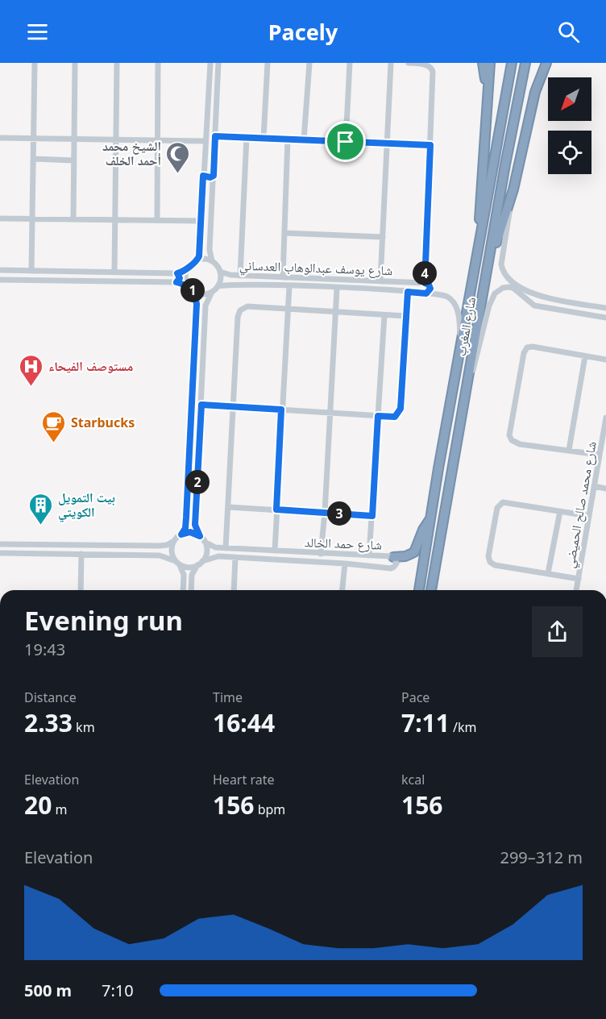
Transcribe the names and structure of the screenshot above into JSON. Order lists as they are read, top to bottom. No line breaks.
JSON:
{"streets":{"highway":["شارع المغرب"],"street":["شارع يوسف عبدالوهاب العدساني","شارع محمد صالح الحميضي","شارع حمد الخالد"]},"crossings":[["شارع يوسف عبدالوهاب العدساني","شارع المغرب"]],"places":{"mosque":["الشيخ محمد أحمد الخلف"],"hospital":["مستوصف الفيحاء"],"cafe":["Starbucks"],"building":["بيت التمويل الكويتي"]},"north":"bottom left","page":{"header":"Pacely","pins":["4","1","2","3"],"heading":["Evening run","19:43"],"stats":[["Distance","2.33 km"],["Time","16:44"],["Pace","7:11 /km"],["Elevation","20 m"],["Heart rate","156 bpm"],["kcal","156"]],"chart":["Elevation","299–312 m"],"list":[{"name":"500 m","note":"7:10"}]}}
